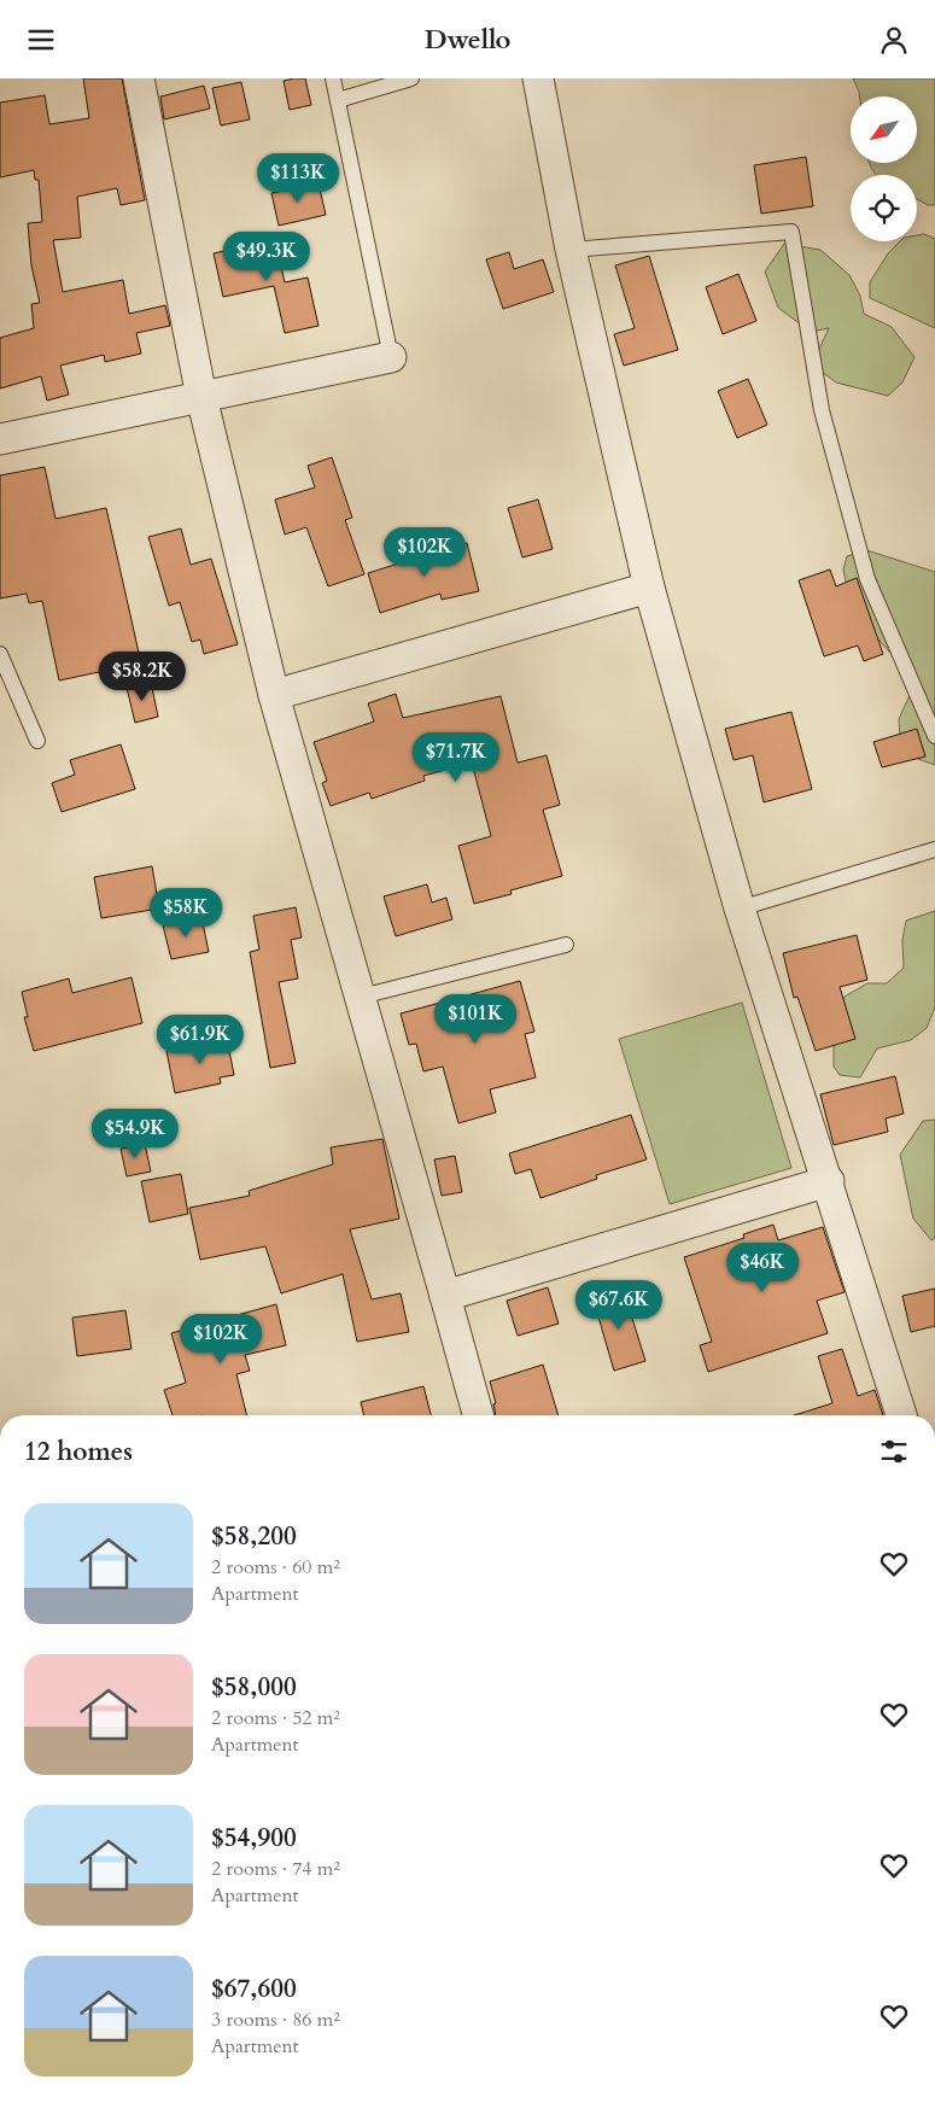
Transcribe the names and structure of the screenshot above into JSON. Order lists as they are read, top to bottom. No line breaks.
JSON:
{"north":"bottom left","page":{"header":"Dwello","price":["$113K","$49.3K","$102K","$58.2K","$71.7K","$58K","$101K","$61.9K","$54.9K","$46K","$67.6K","$102K"],"heading":"12 homes","list":[{"name":"$58,200","note":"2 rooms · 60 m² · Apartment"},{"name":"$58,000","note":"2 rooms · 52 m² · Apartment"},{"name":"$54,900","note":"2 rooms · 74 m² · Apartment"},{"name":"$67,600","note":"3 rooms · 86 m² · Apartment"}]}}
